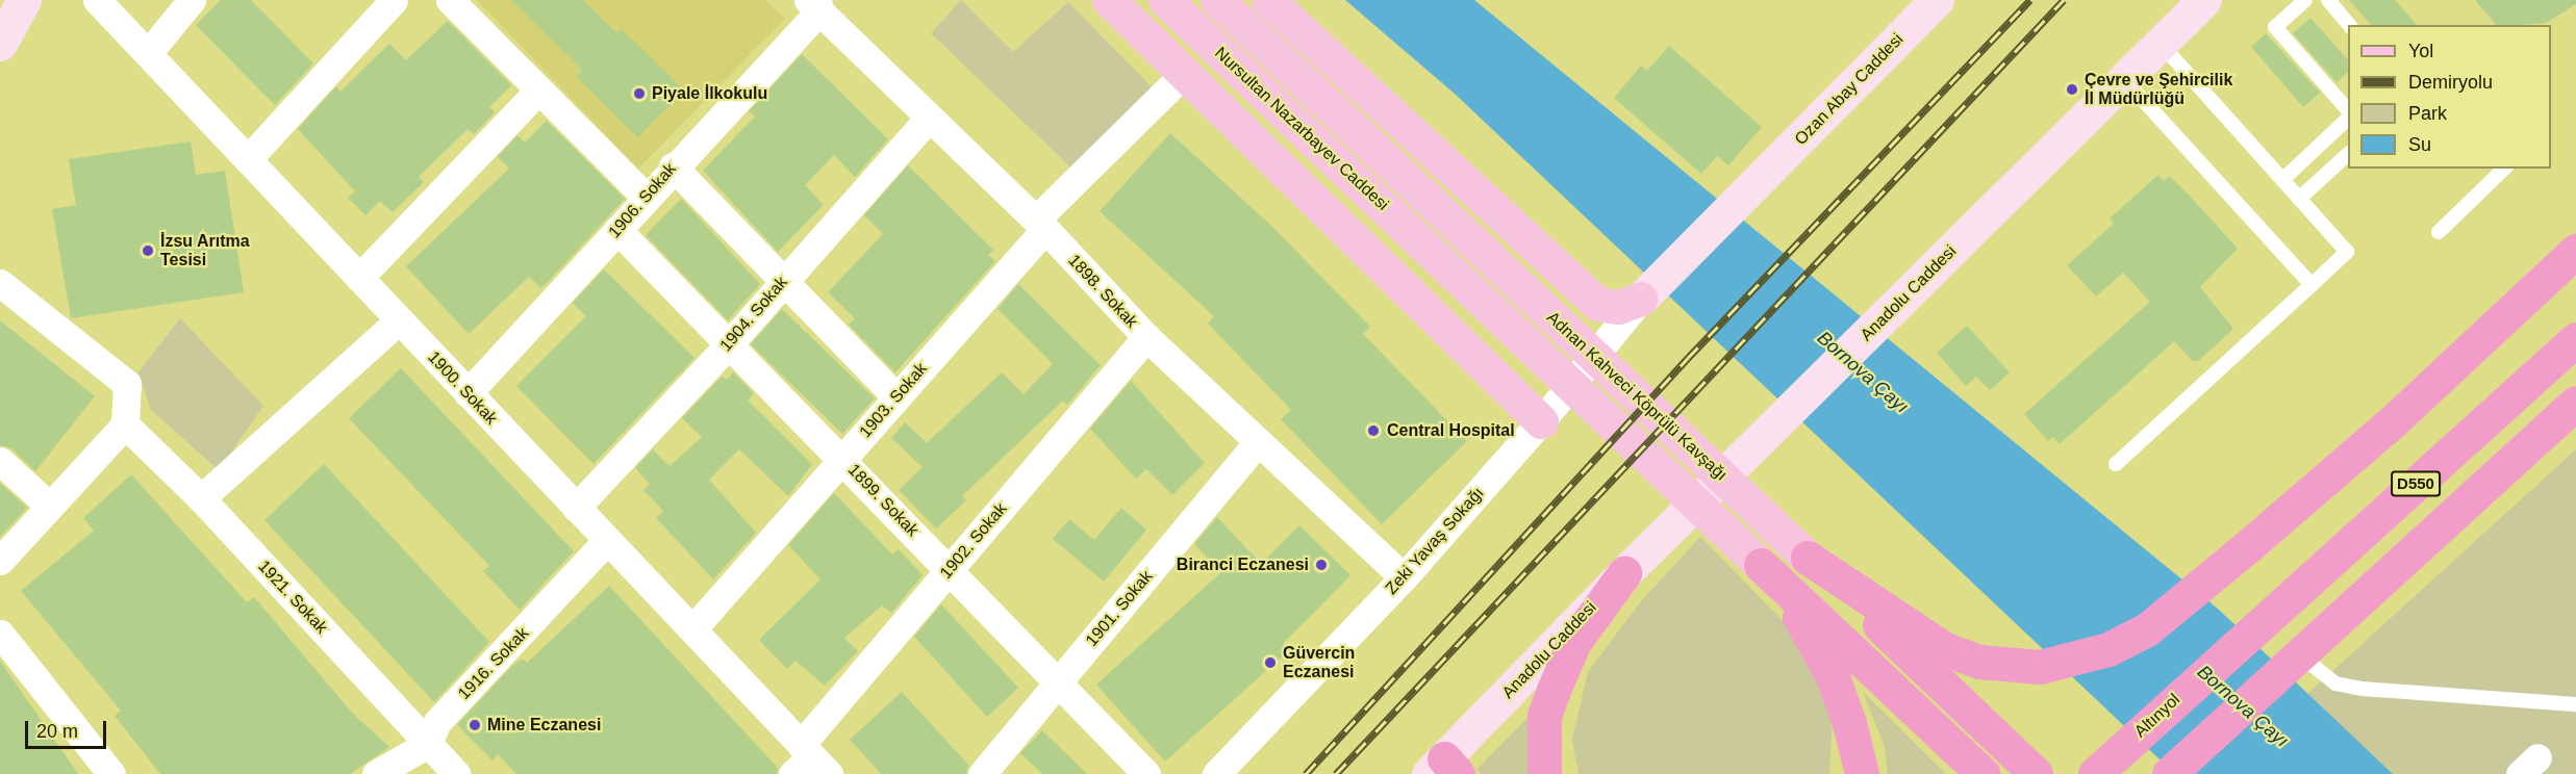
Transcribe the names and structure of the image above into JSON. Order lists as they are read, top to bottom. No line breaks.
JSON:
{"streets":{"highway":["D550","Altınyol"],"main road":["Ozan Abay Caddesi","Nursultan Nazarbayev Caddesi","Anadolu Caddesi","Adnan Kahveci Köprülü Kavşağı"],"street":["1906. Sokak","1898. Sokak","1904. Sokak","1900. Sokak","1903. Sokak","1899. Sokak","1902. Sokak","Zeki Yavaş Sokağı","1921. Sokak","1901. Sokak","1916. Sokak"]},"crossings":[["Ozan Abay Caddesi","Zeki Yavaş Sokağı"],["Nursultan Nazarbayev Caddesi","Adnan Kahveci Köprülü Kavşağı"],["1906. Sokak","1898. Sokak"],["1906. Sokak","1900. Sokak"],["1906. Sokak","1899. Sokak"],["1898. Sokak","1904. Sokak"],["1898. Sokak","1903. Sokak"],["1898. Sokak","1902. Sokak"],["1898. Sokak","Zeki Yavaş Sokağı"],["1898. Sokak","1901. Sokak"],["1904. Sokak","1900. Sokak"],["1904. Sokak","1899. Sokak"],["1900. Sokak","1903. Sokak"],["1900. Sokak","1902. Sokak"],["1900. Sokak","1916. Sokak"],["1903. Sokak","1899. Sokak"],["1899. Sokak","1902. Sokak"],["1899. Sokak","1901. Sokak"],["1921. Sokak","1916. Sokak"]],"water":["Bornova Çayı"],"places":["Çevre ve Şehircilik İl Müdürlüğü","Piyale İlkokulu","İzsu Arıtma Tesisi","Central Hospital","Biranci Eczanesi","Güvercin Eczanesi","Mine Eczanesi"],"legend":["Yol","Demiryolu","Park","Su"],"scale_bar":"20 m"}
